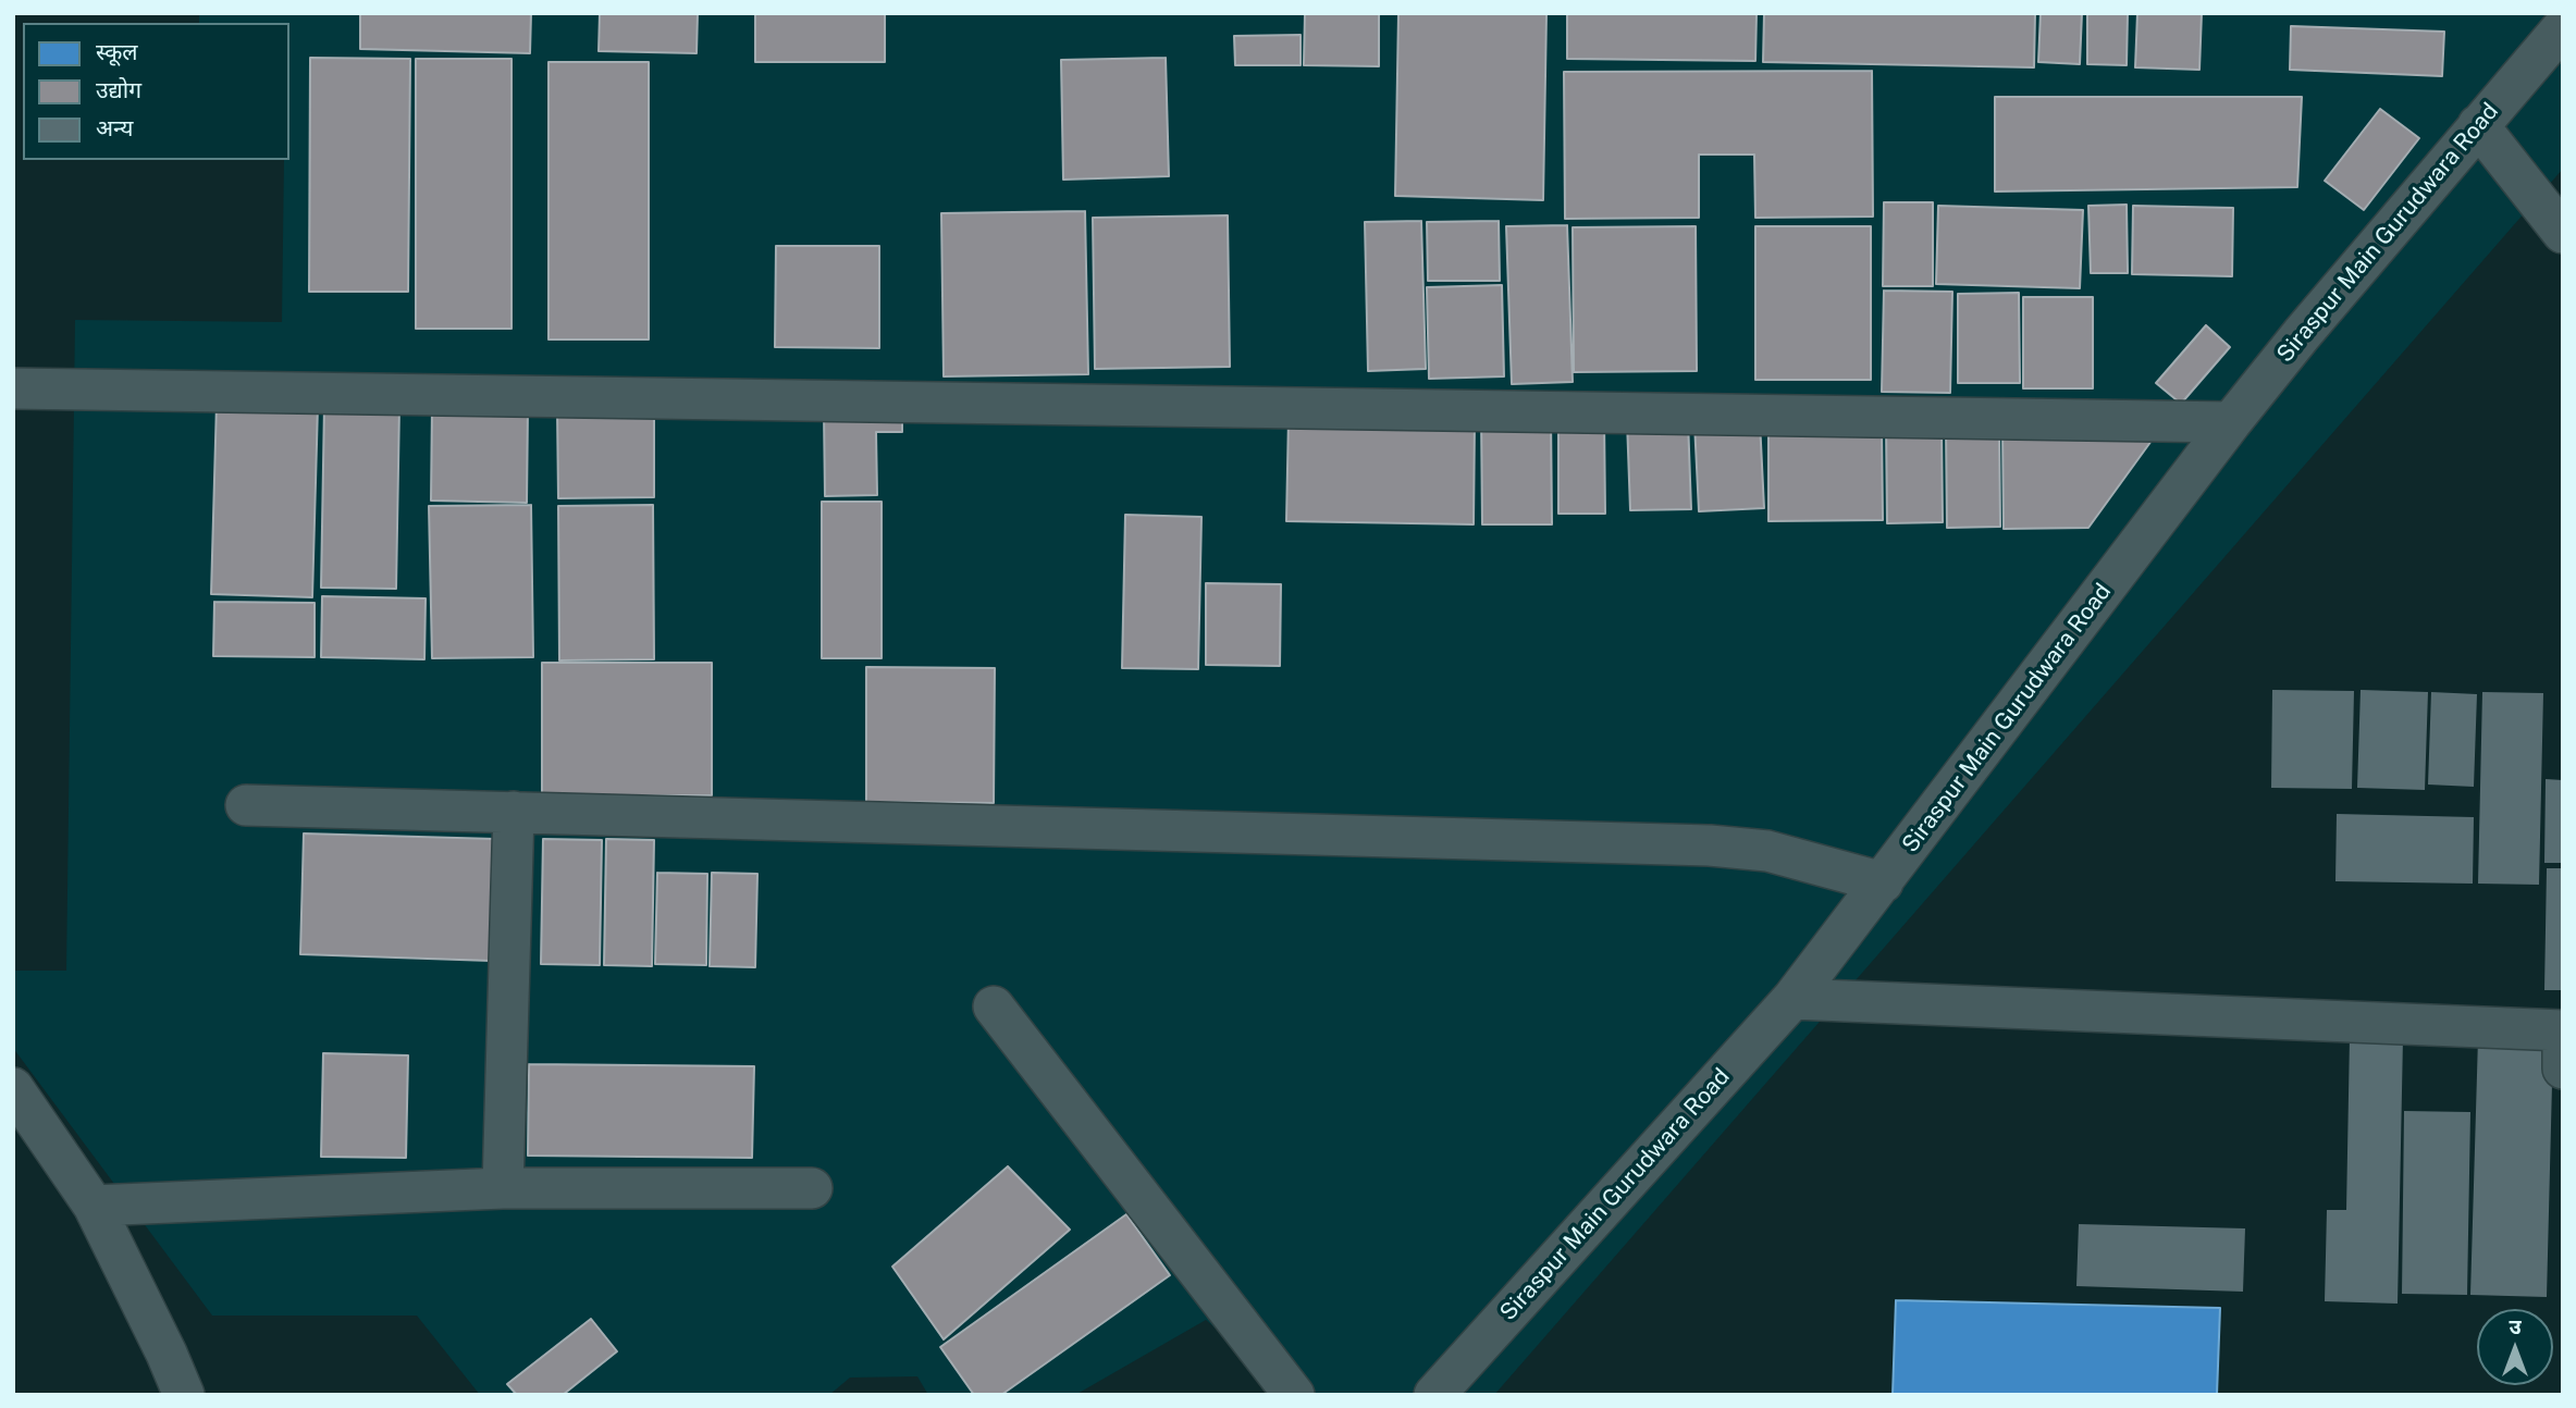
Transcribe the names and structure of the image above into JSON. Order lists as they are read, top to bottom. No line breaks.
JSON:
{"streets":{"street":["Siraspur Main Gurudwara Road"]},"legend":["स्कूल","उद्योग","अन्य"],"north":"top"}
